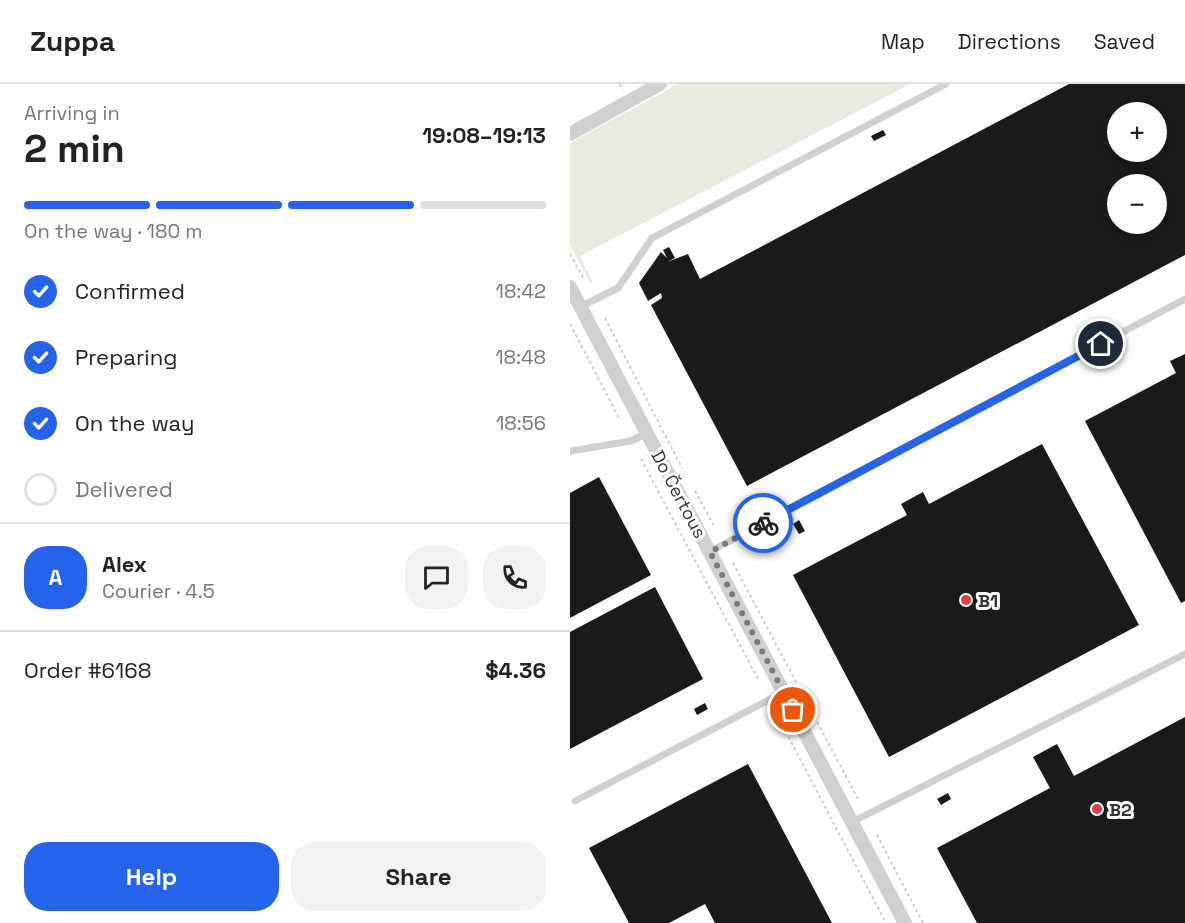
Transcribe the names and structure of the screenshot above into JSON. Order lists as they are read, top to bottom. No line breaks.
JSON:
{"streets":{"street":["Do Čertous"]},"places":["B1","B2"],"page":{"header":"Zuppa","nav":["Map","Directions","Saved"],"heading":["2 min","Arriving in","19:08–19:13"],"panel":["Alex","Courier · 4.5","Order #6168","$4.36"],"map_buttons":["+","−"],"bar":"On the way · 180 m","list":[["Confirmed","18:42"],["Preparing","18:48"],["On the way","18:56"],"Delivered"],"round":"A","buttons":["Help","Share"]}}
